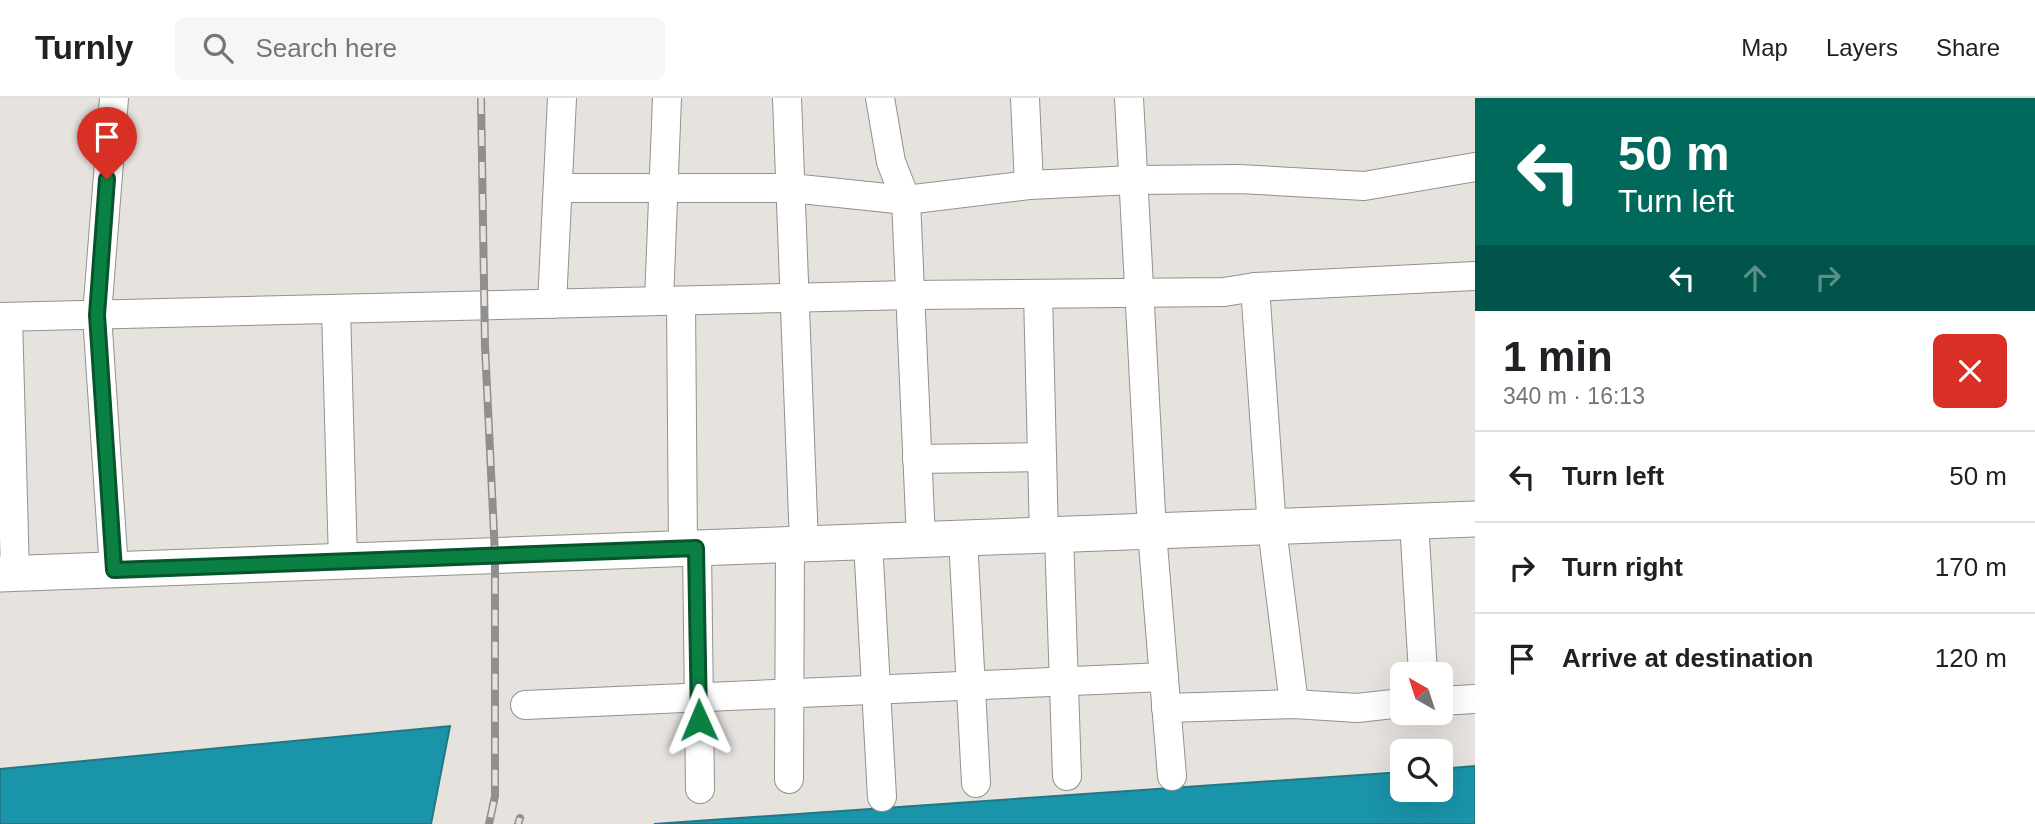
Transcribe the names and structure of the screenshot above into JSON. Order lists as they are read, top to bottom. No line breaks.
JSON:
{"north":"top left","page":{"header":"Turnly","search":"Search here","nav":["Map","Layers","Share"],"turn":["50 m","Turn left"],"heading":["1 min","340 m · 16:13"],"list":[{"name":"Turn left","value":"50 m"},{"name":"Turn right","value":"170 m"},{"name":"Arrive at destination","value":"120 m"}]}}
